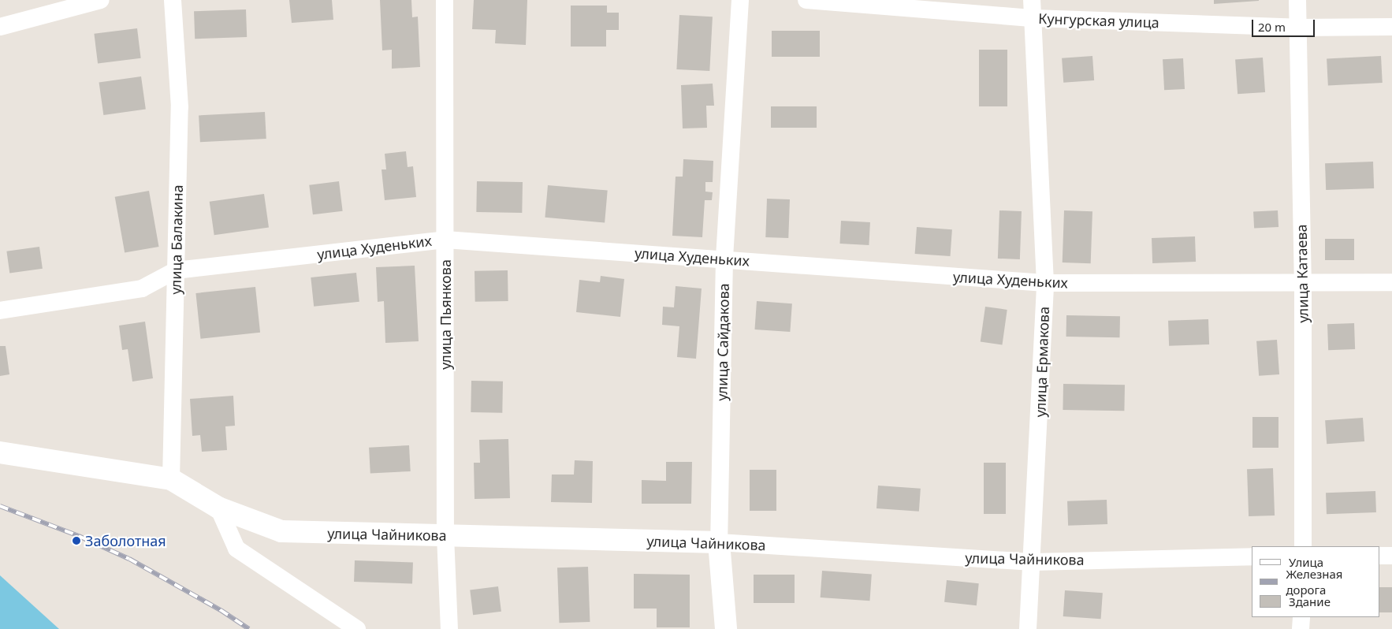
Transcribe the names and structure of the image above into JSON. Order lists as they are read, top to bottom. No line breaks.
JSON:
{"streets":{"street":["Кунгурская улица","улица Балакина","улица Худеньких","улица Катаева","улица Пьянкова","улица Сайдакова","улица Ермакова","улица Чайникова"]},"crossings":[["Кунгурская улица","улица Катаева"],["Кунгурская улица","улица Ермакова"],["улица Балакина","улица Худеньких"],["улица Балакина","улица Чайникова"],["улица Худеньких","улица Катаева"],["улица Худеньких","улица Пьянкова"],["улица Худеньких","улица Сайдакова"],["улица Худеньких","улица Ермакова"],["улица Пьянкова","улица Чайникова"],["улица Сайдакова","улица Чайникова"],["улица Ермакова","улица Чайникова"]],"places":["Заболотная"],"legend":["Улица","Железная дорога","Здание"],"scale_bar":"20 m"}
